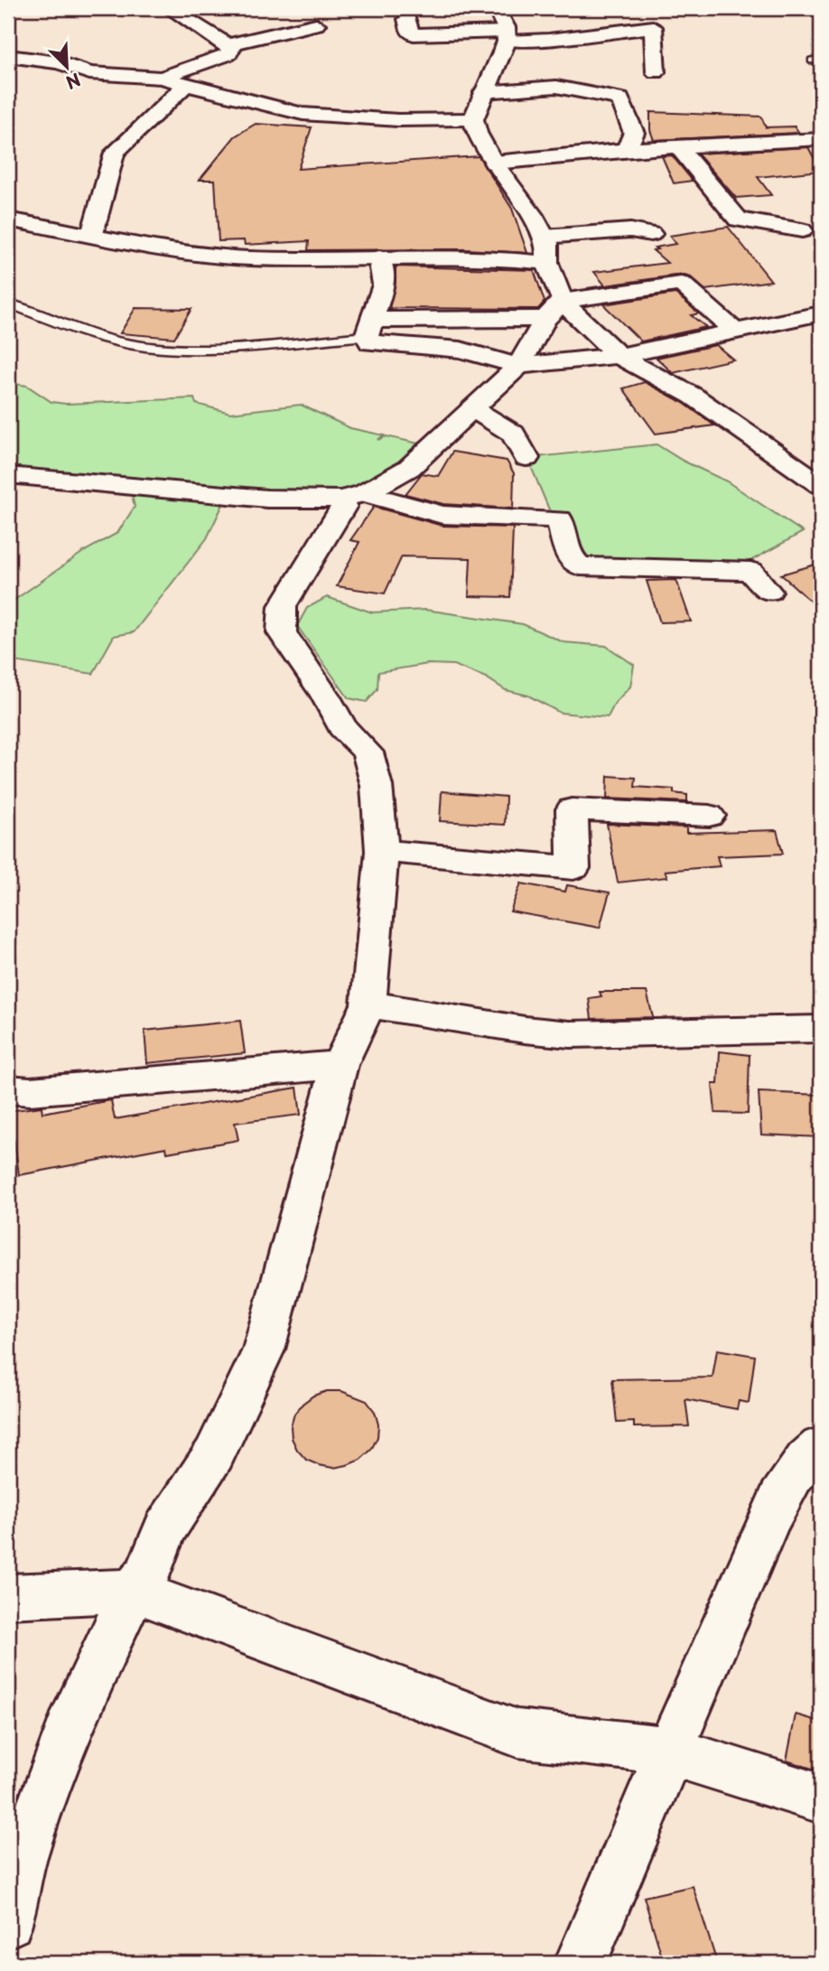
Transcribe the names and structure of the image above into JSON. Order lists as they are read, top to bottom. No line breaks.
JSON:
{"north":"bottom right"}
